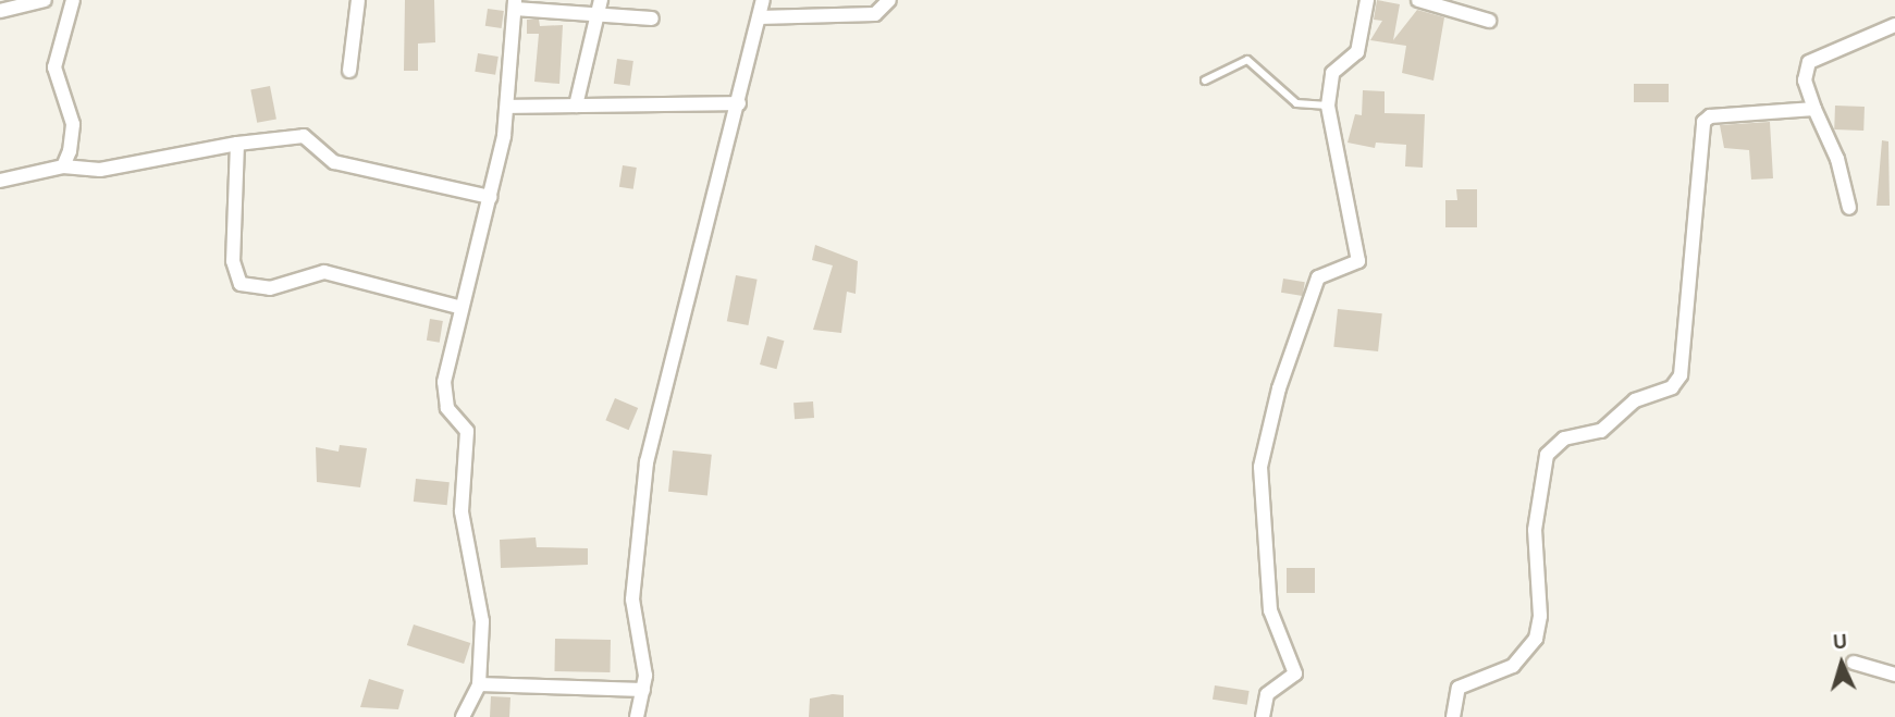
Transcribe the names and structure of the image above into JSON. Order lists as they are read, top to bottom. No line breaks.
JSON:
{"north":"top"}
